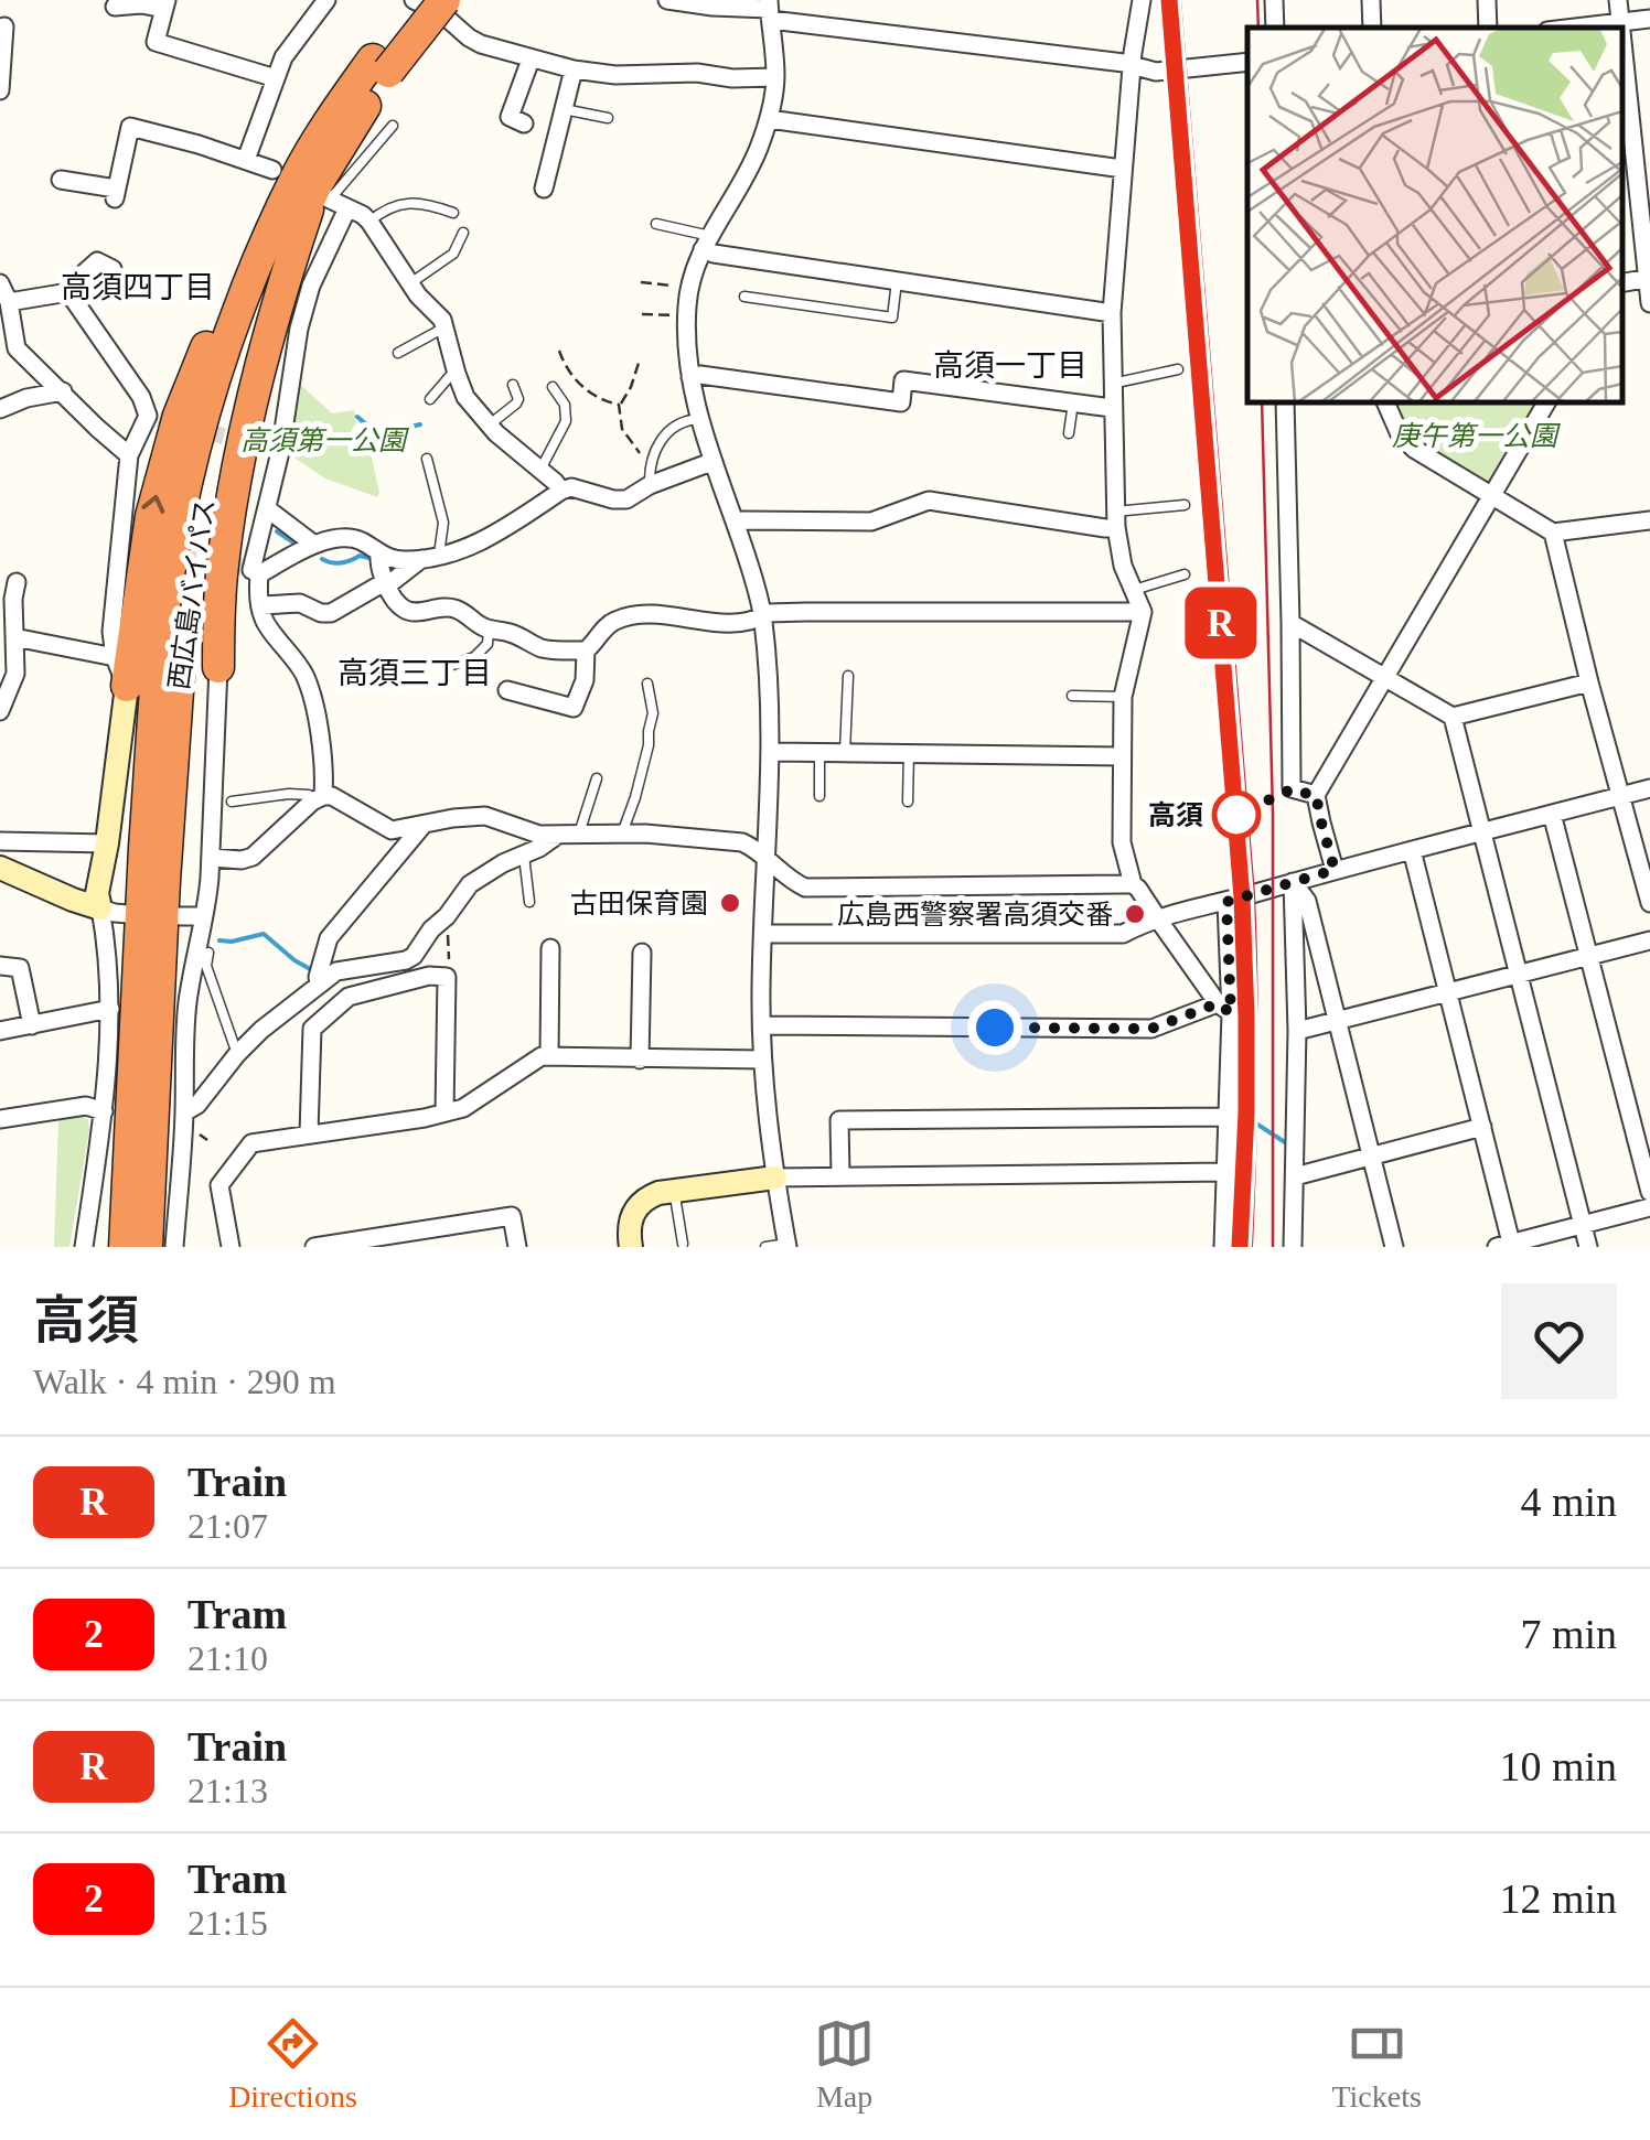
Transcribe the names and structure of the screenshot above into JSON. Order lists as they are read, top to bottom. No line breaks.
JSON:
{"streets":{"highway":["西広島バイパス"]},"districts":["高須四丁目","高須一丁目","高須三丁目"],"parks":["庚午第一公園","高須第一公園"],"places":["高須","古田保育園","広島西警察署高須交番"],"page":{"on_map":"R","heading":["高須","Walk · 4 min · 290 m"],"list":[{"mark":"R","name":"Train","note":"21:07","value":"4 min"},{"mark":"2","name":"Tram","note":"21:10","value":"7 min"},{"mark":"R","name":"Train","note":"21:13","value":"10 min"},{"mark":"2","name":"Tram","note":"21:15","value":"12 min"}],"tabs":["Directions","Map","Tickets"]}}
